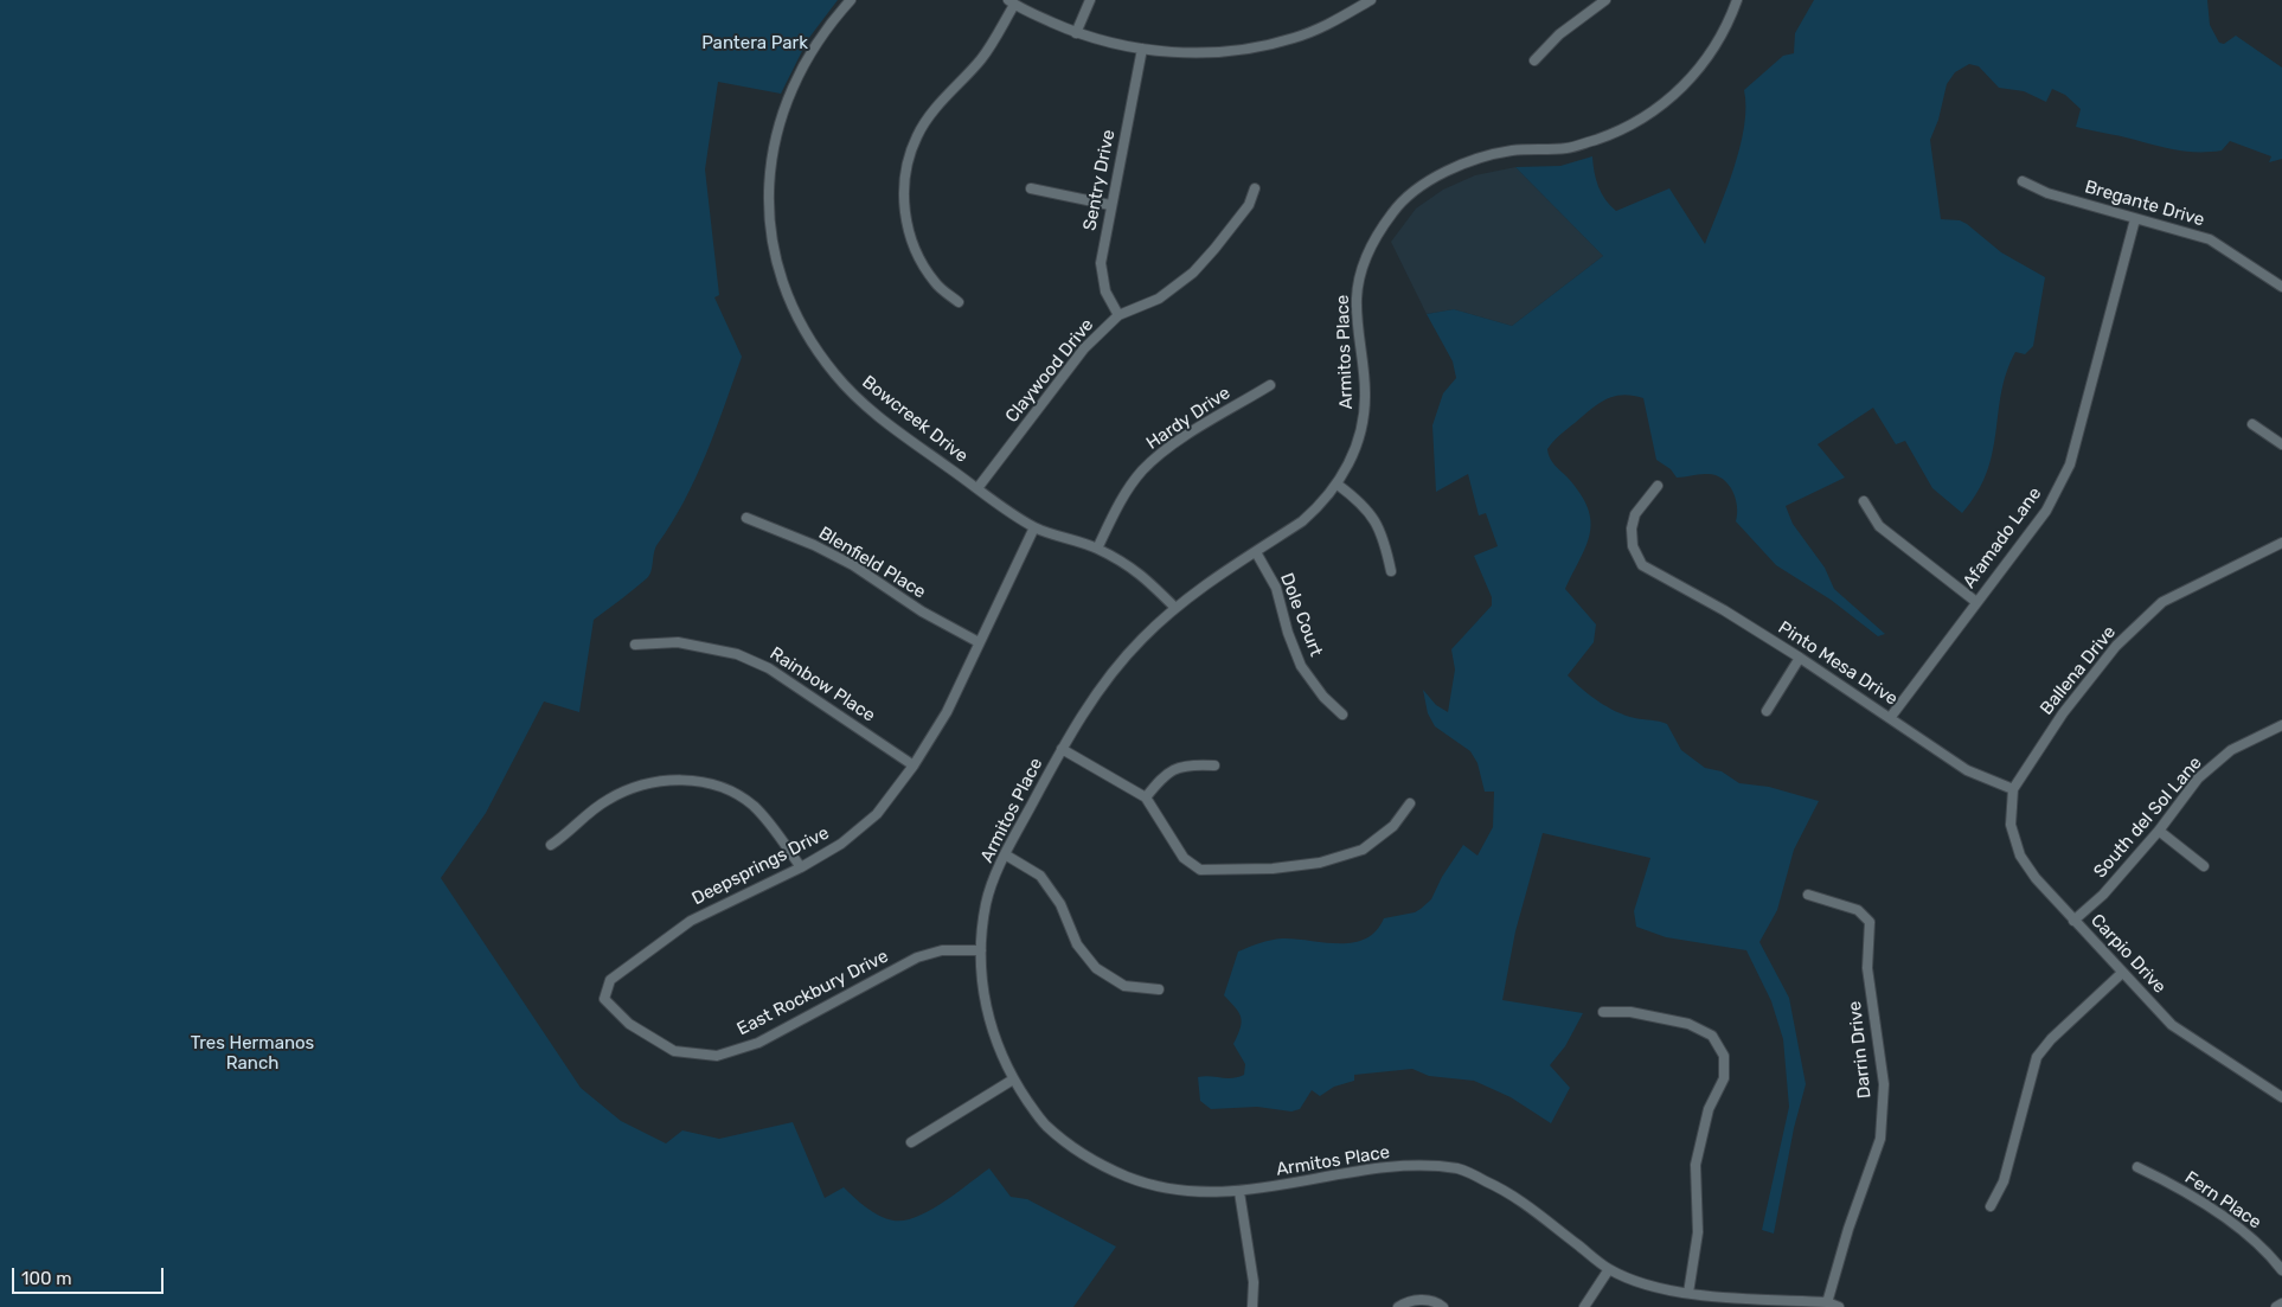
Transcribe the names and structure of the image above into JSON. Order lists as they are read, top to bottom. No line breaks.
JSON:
{"streets":{"street":["Sentry Drive","Bregante Drive","Armitos Place","Claywood Drive","Hardy Drive","Bowcreek Drive","Afamado Lane","Blenfield Place","Dole Court","Pinto Mesa Drive","Ballena Drive","Rainbow Place","South del Sol Lane","Deepsprings Drive","Carpio Drive","East Rockbury Drive","Darrin Drive","Fern Place"]},"crossings":[["Sentry Drive","Claywood Drive"],["Bregante Drive","Afamado Lane"],["Armitos Place","Bowcreek Drive"],["Armitos Place","Dole Court"],["Armitos Place","East Rockbury Drive"],["Armitos Place","Darrin Drive"],["Claywood Drive","Bowcreek Drive"],["Hardy Drive","Bowcreek Drive"],["Bowcreek Drive","Deepsprings Drive"],["Afamado Lane","Pinto Mesa Drive"],["Blenfield Place","Deepsprings Drive"],["Pinto Mesa Drive","Ballena Drive"],["Pinto Mesa Drive","Carpio Drive"],["Ballena Drive","Carpio Drive"],["Rainbow Place","Deepsprings Drive"],["South del Sol Lane","Carpio Drive"],["Deepsprings Drive","East Rockbury Drive"]],"parks":["Pantera Park","Tres Hermanos Ranch"],"scale_bar":"100 m"}
